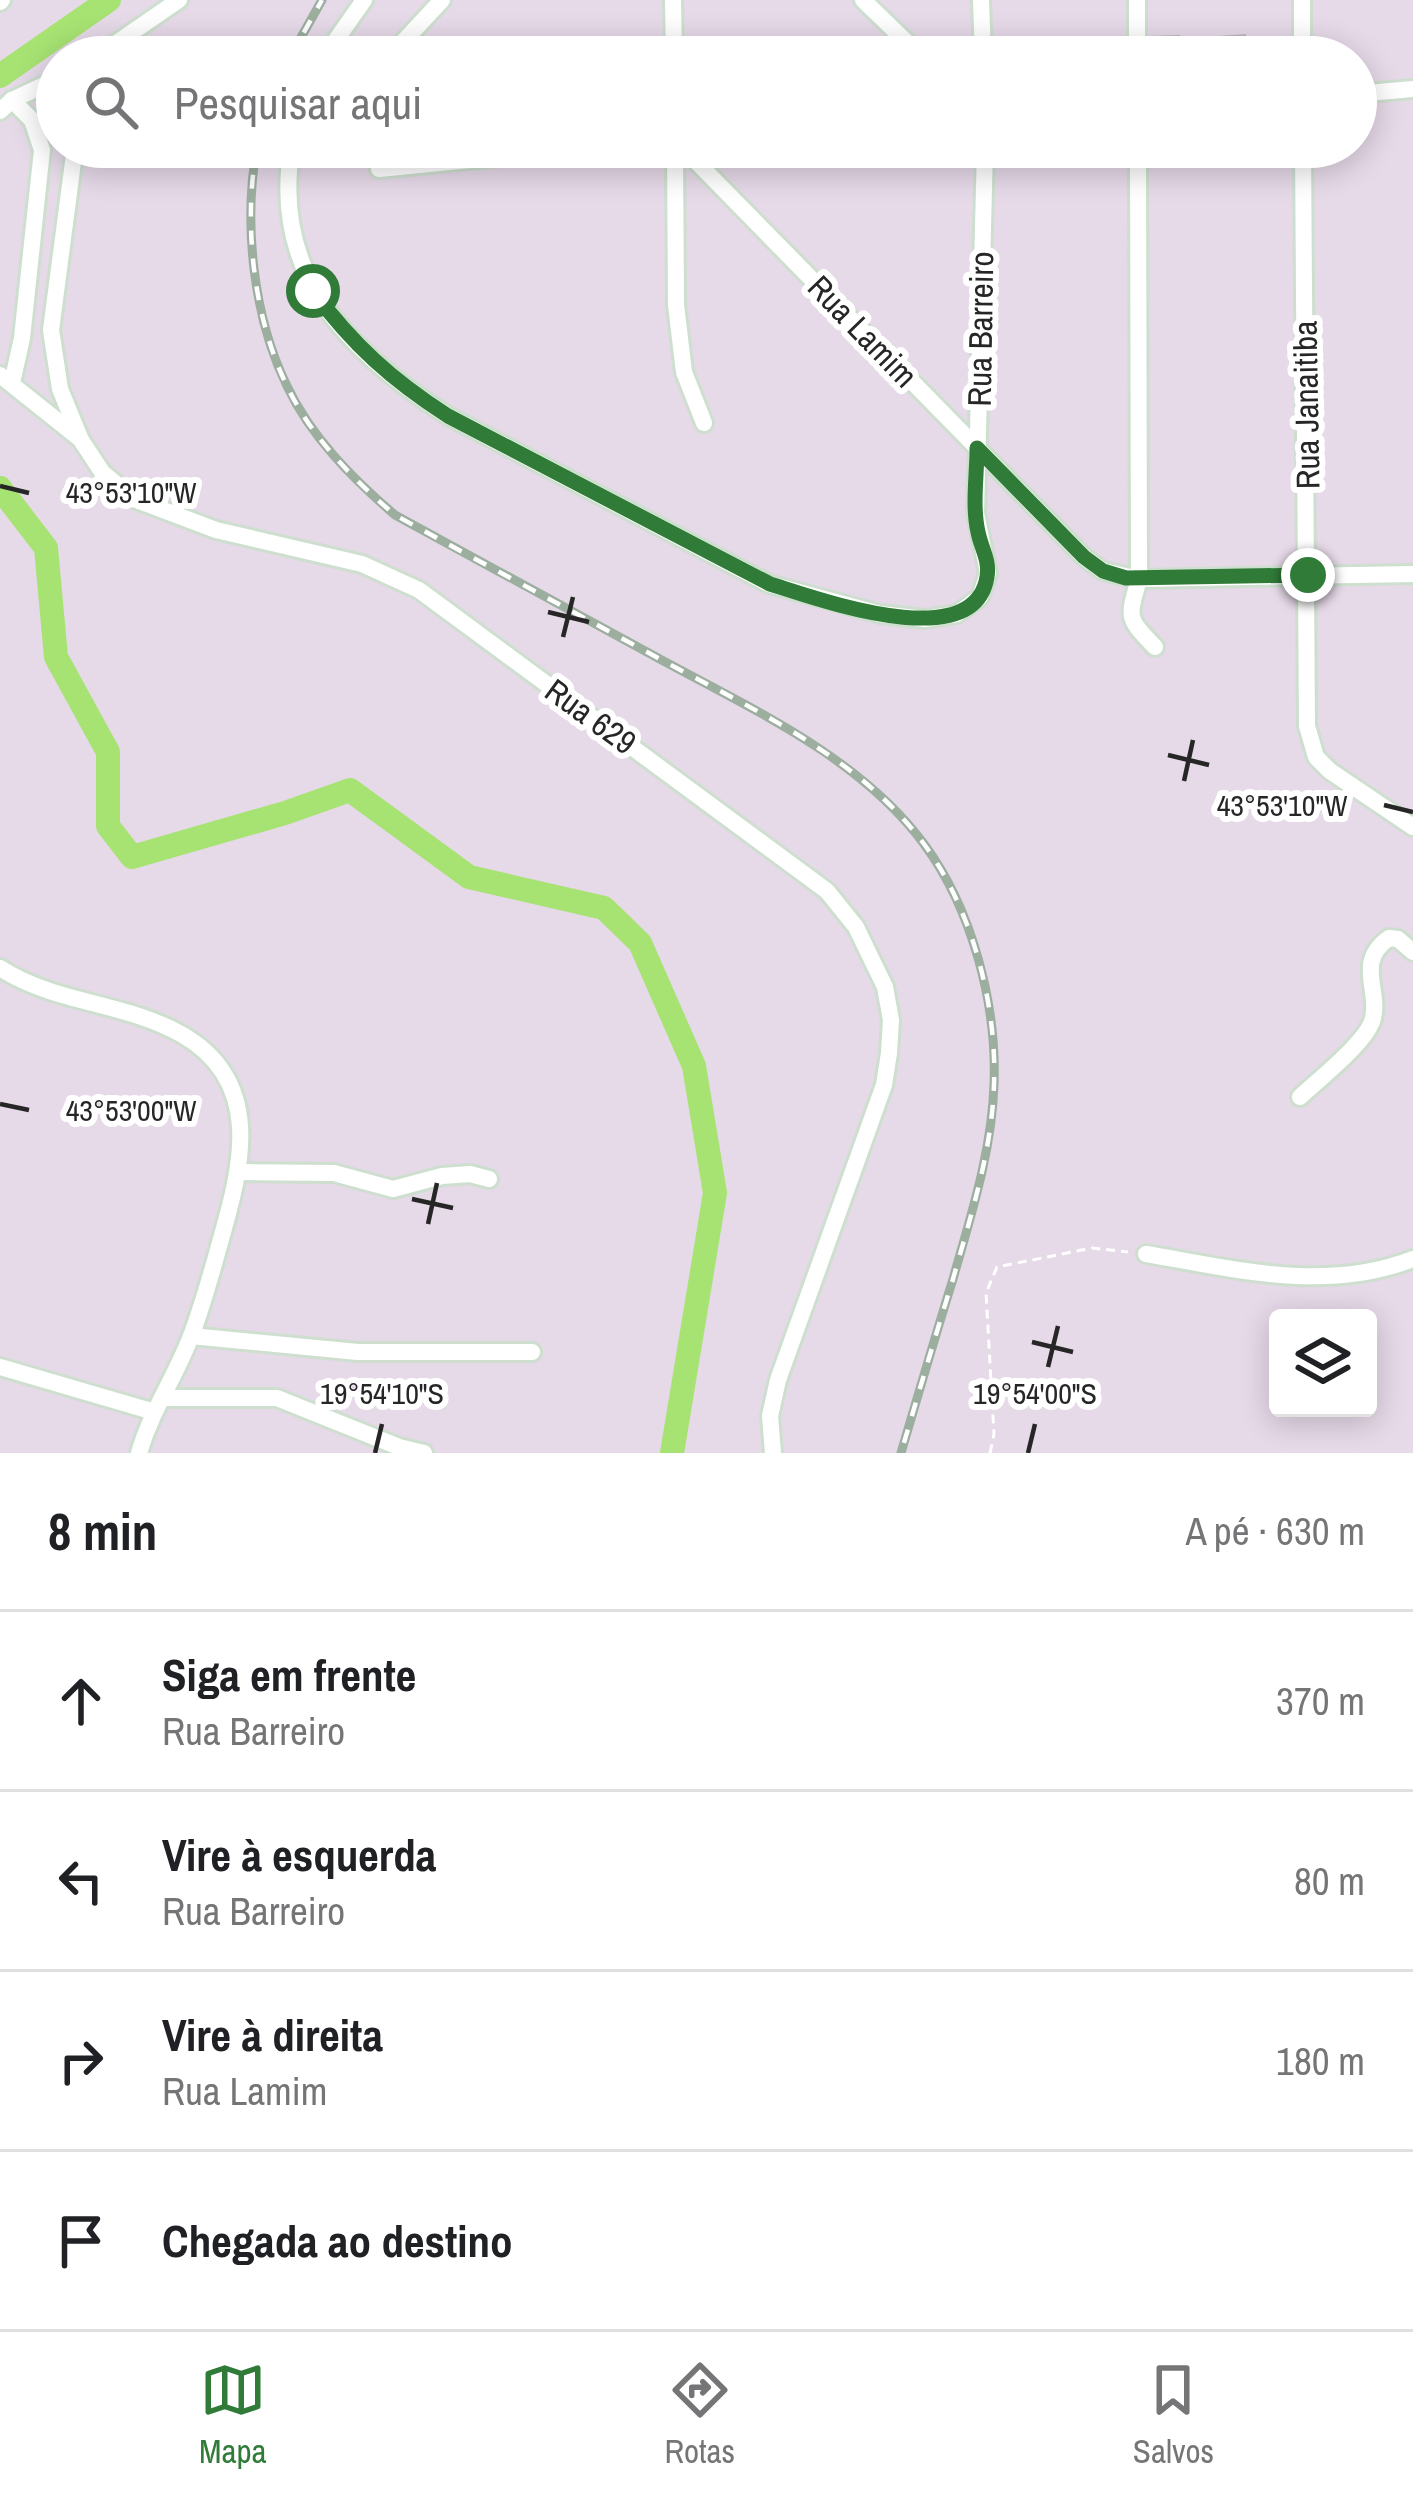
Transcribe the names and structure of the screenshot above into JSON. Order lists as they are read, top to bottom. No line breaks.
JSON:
{"streets":{"street":["Rua Barreiro","Rua Lamim","Rua Janaitiba","Rua 629"]},"crossings":[["Rua Barreiro","Rua Lamim"],["Rua Lamim","Rua Janaitiba"]],"page":{"search":"Pesquisar aqui","heading":["8 min","A pé · 630 m"],"list":[["Siga em frente","Rua Barreiro","370 m"],["Vire à esquerda","Rua Barreiro","80 m"],["Vire à direita","Rua Lamim","180 m"],"Chegada ao destino"],"nav":["Mapa","Rotas","Salvos"]},"coordinates":["43°53'10\"W","43°53'00\"W","19°54'10\"S","19°54'00\"S"]}
